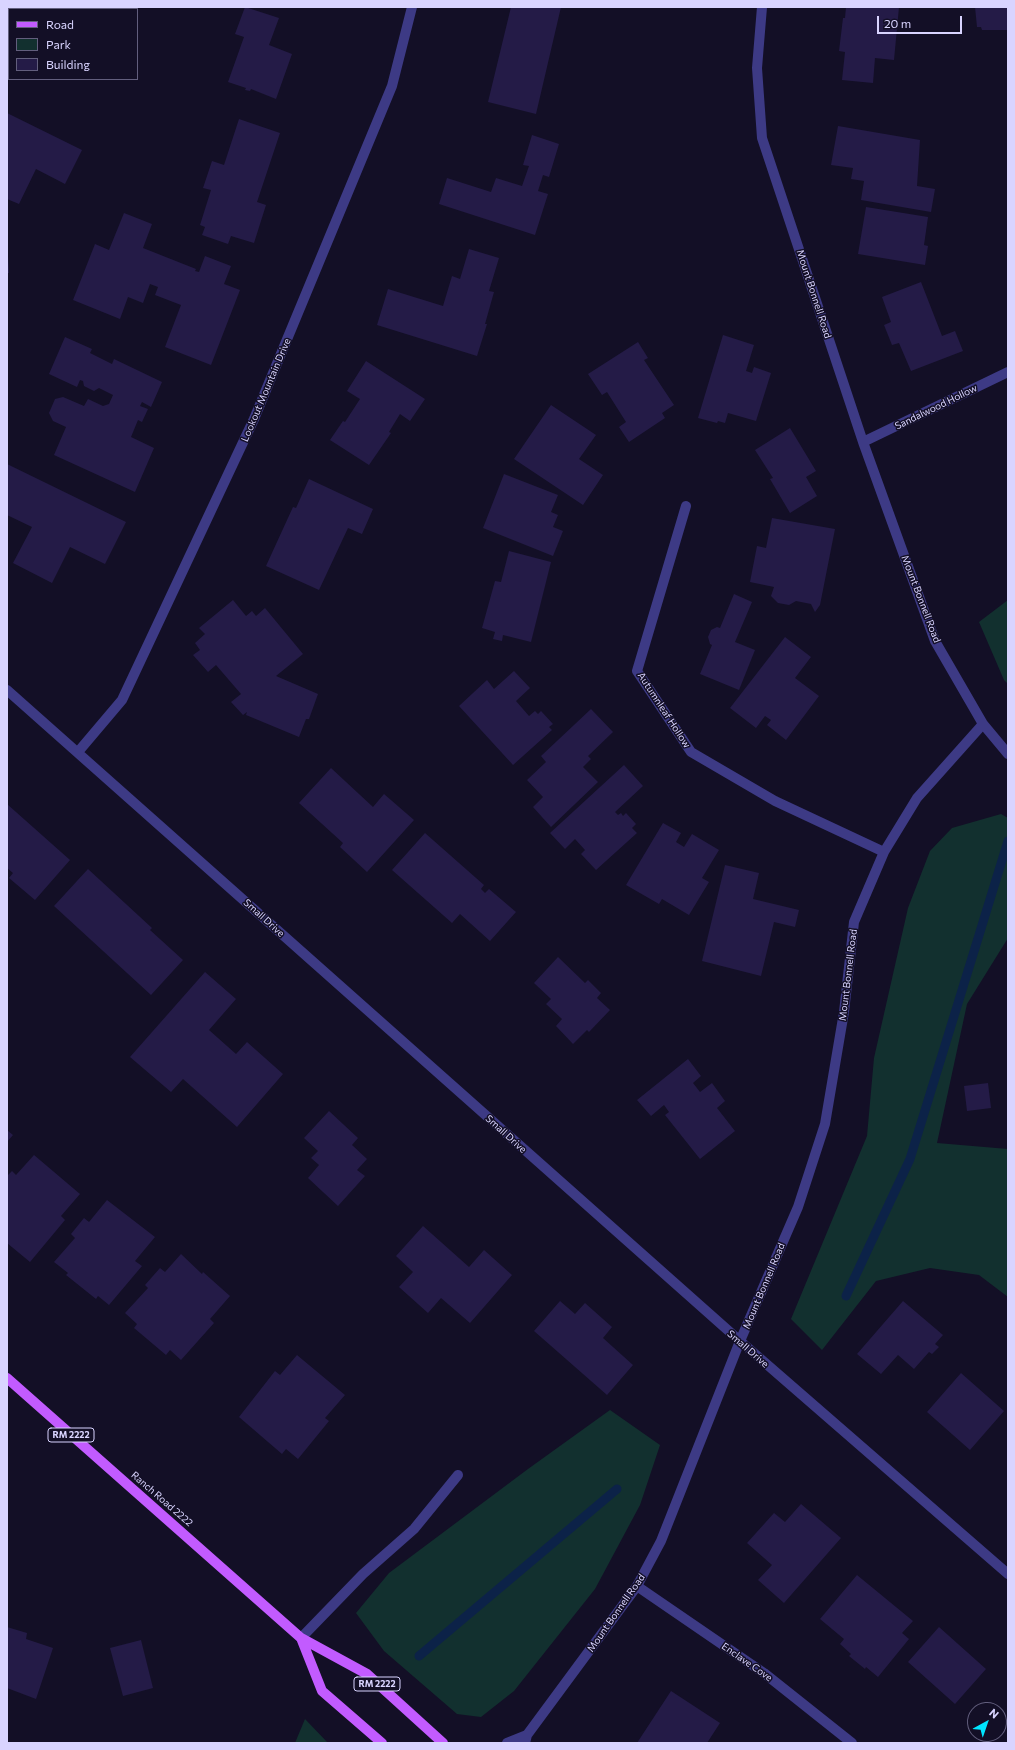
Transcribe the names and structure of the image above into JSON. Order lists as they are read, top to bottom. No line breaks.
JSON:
{"streets":{"main road":["RM 2222","Ranch Road 2222"],"street":["Mount Bonnell Road","Lookout Mountain Drive","Sandalwood Hollow","Autumnleaf Hollow","Small Drive","Enclave Cove"]},"crossings":[["Mount Bonnell Road","Sandalwood Hollow"],["Mount Bonnell Road","Autumnleaf Hollow"],["Mount Bonnell Road","Small Drive"],["Mount Bonnell Road","Enclave Cove"],["Lookout Mountain Drive","Small Drive"]],"legend":["Road","Park","Building"],"scale_bar":"20 m","north":"top right"}
